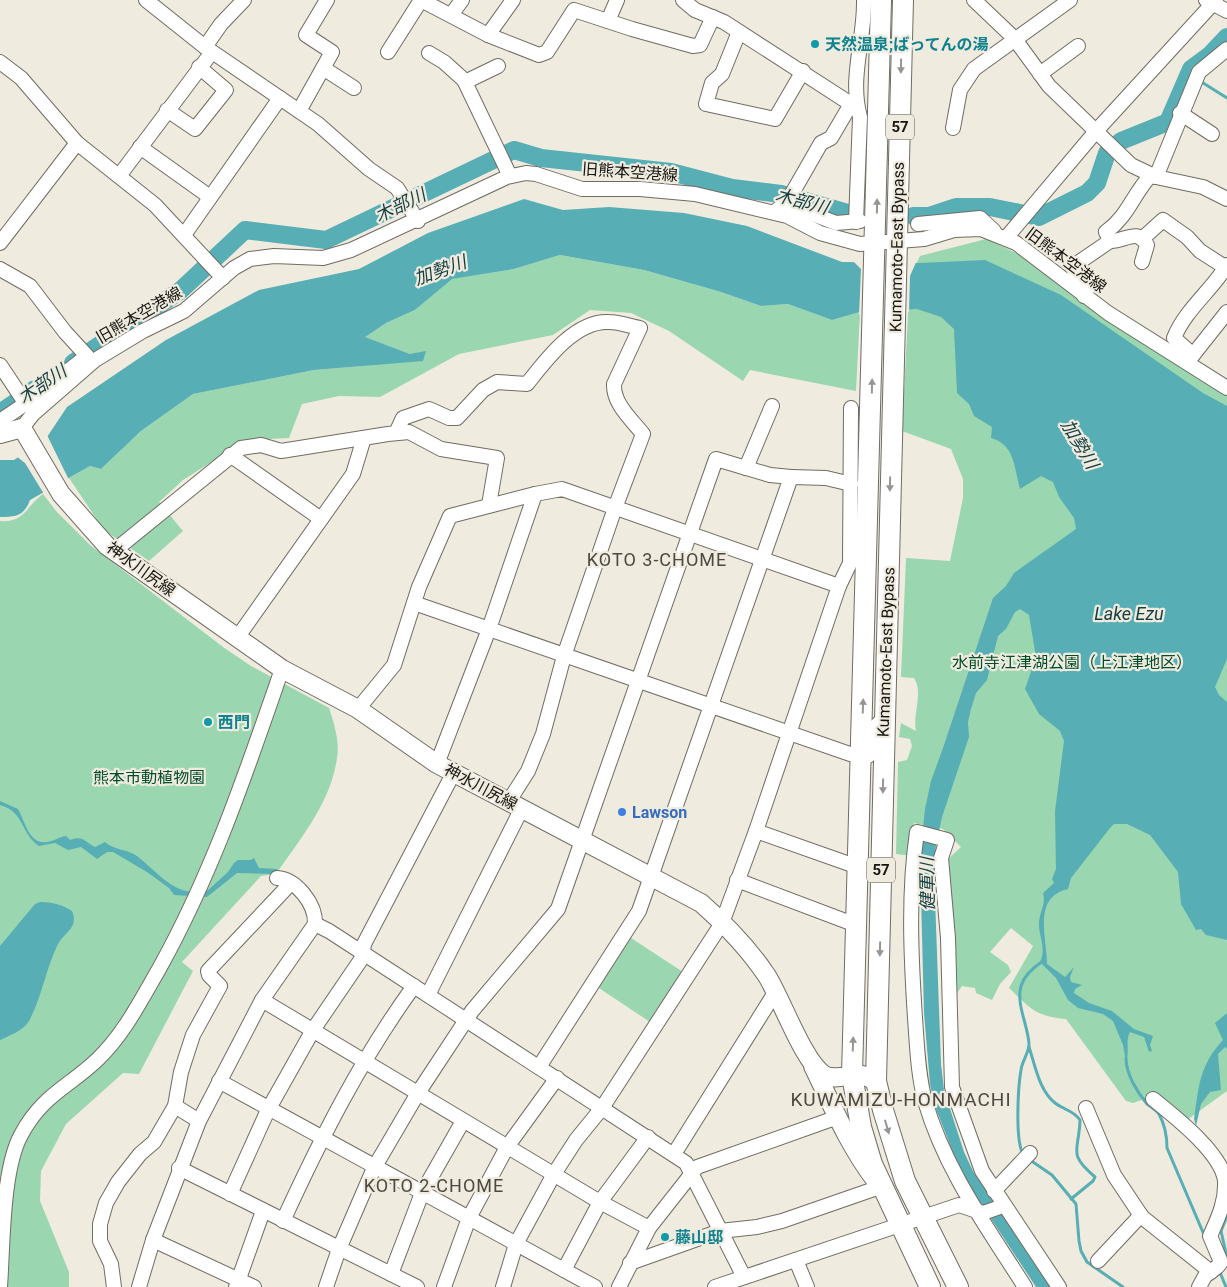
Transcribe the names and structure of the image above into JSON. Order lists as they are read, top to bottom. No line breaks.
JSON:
{"streets":{"highway":["57","Kumamoto-East Bypass"],"main road":["神水川尻線"],"street":["旧熊本空港線"]},"crossings":[["旧熊本空港線","Kumamoto-East Bypass"],["旧熊本空港線","神水川尻線"],["Kumamoto-East Bypass","神水川尻線"]],"districts":["KOTO 3-CHOME","KUWAMIZU-HONMACHI","KOTO 2-CHOME"],"water":["木部川","加勢川","Lake Ezu","健軍川"],"parks":["水前寺江津湖公園（上江津地区）","熊本市動植物園"],"places":["天然温泉;ばってんの湯","西門","Lawson","藤山邸"]}
